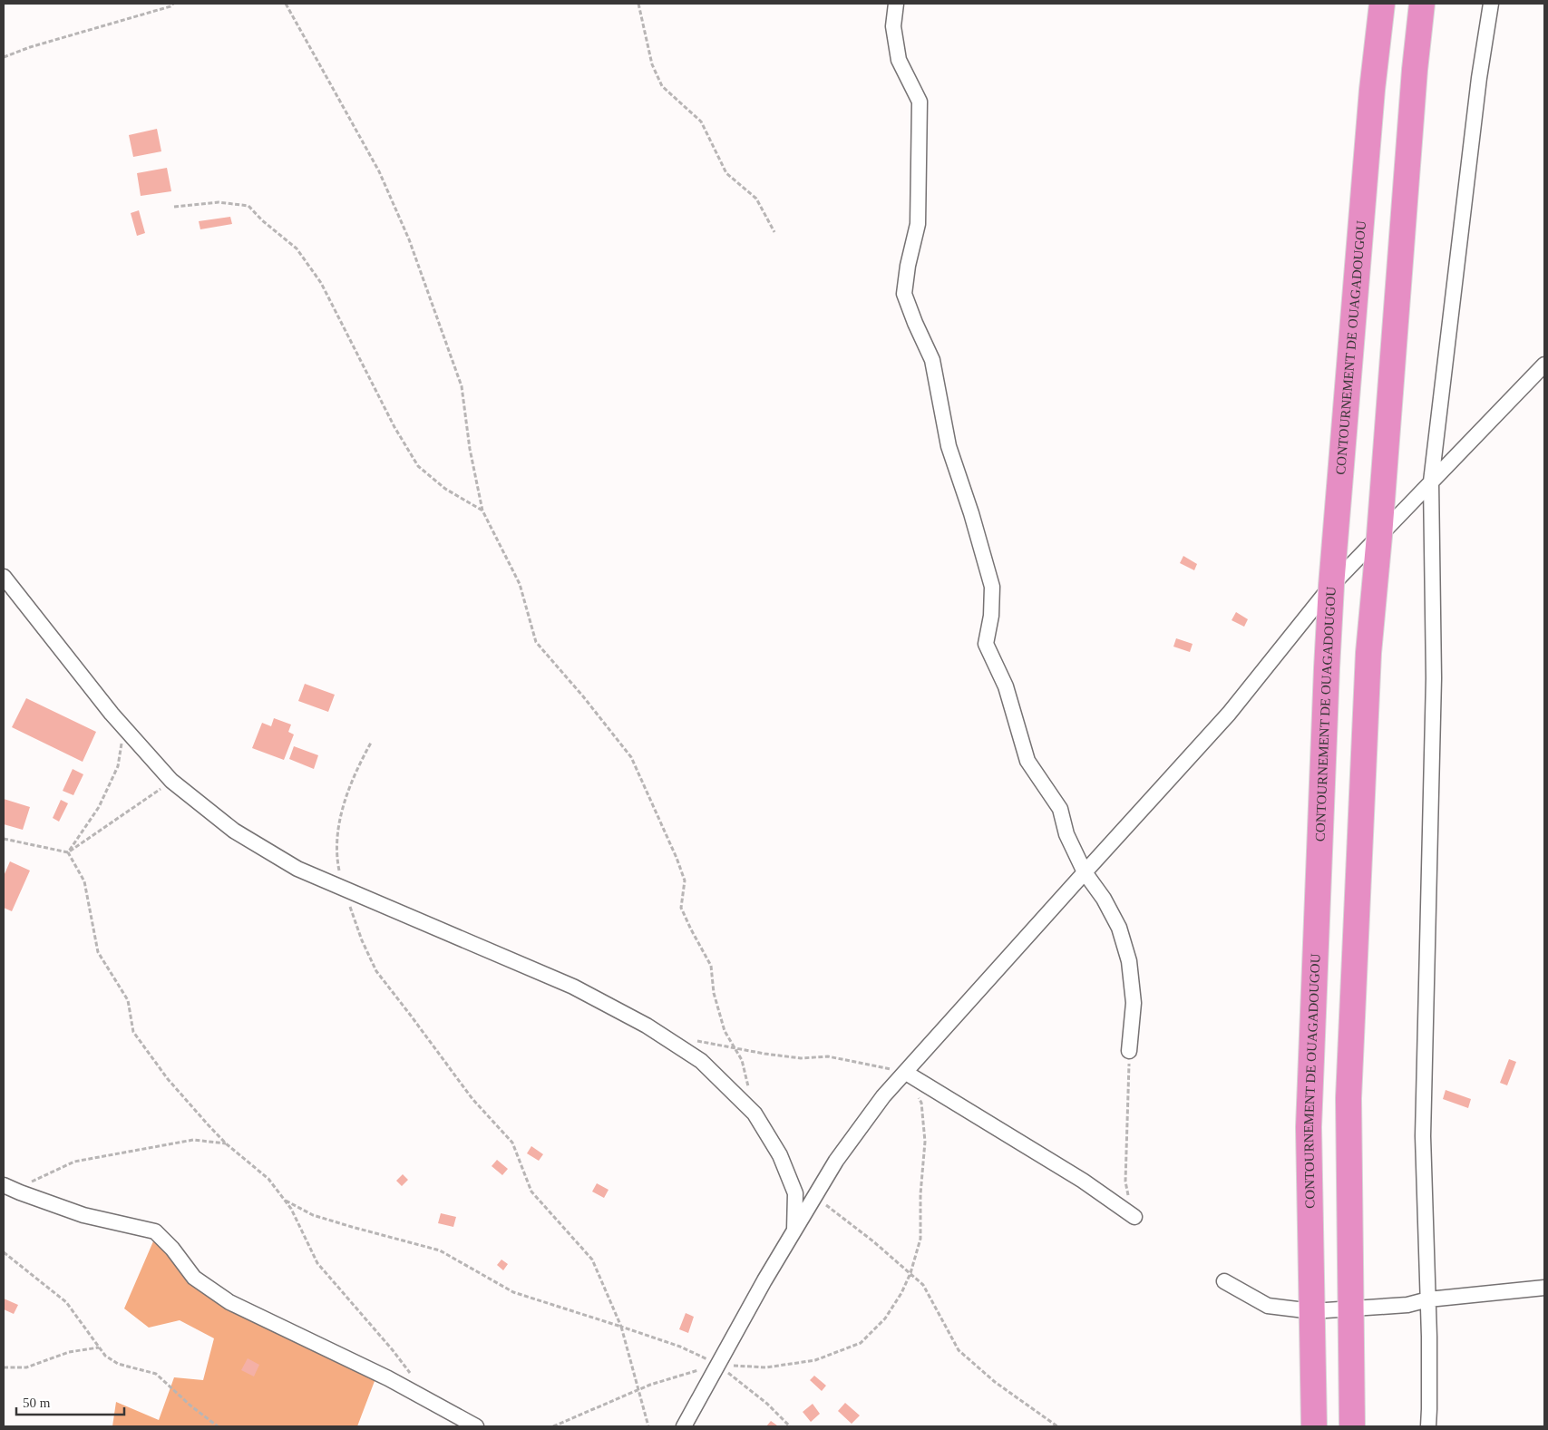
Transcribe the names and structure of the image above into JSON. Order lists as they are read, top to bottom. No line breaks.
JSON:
{"streets":{"highway":["CONTOURNEMENT DE OUAGADOUGOU"]},"scale_bar":"50 m"}
